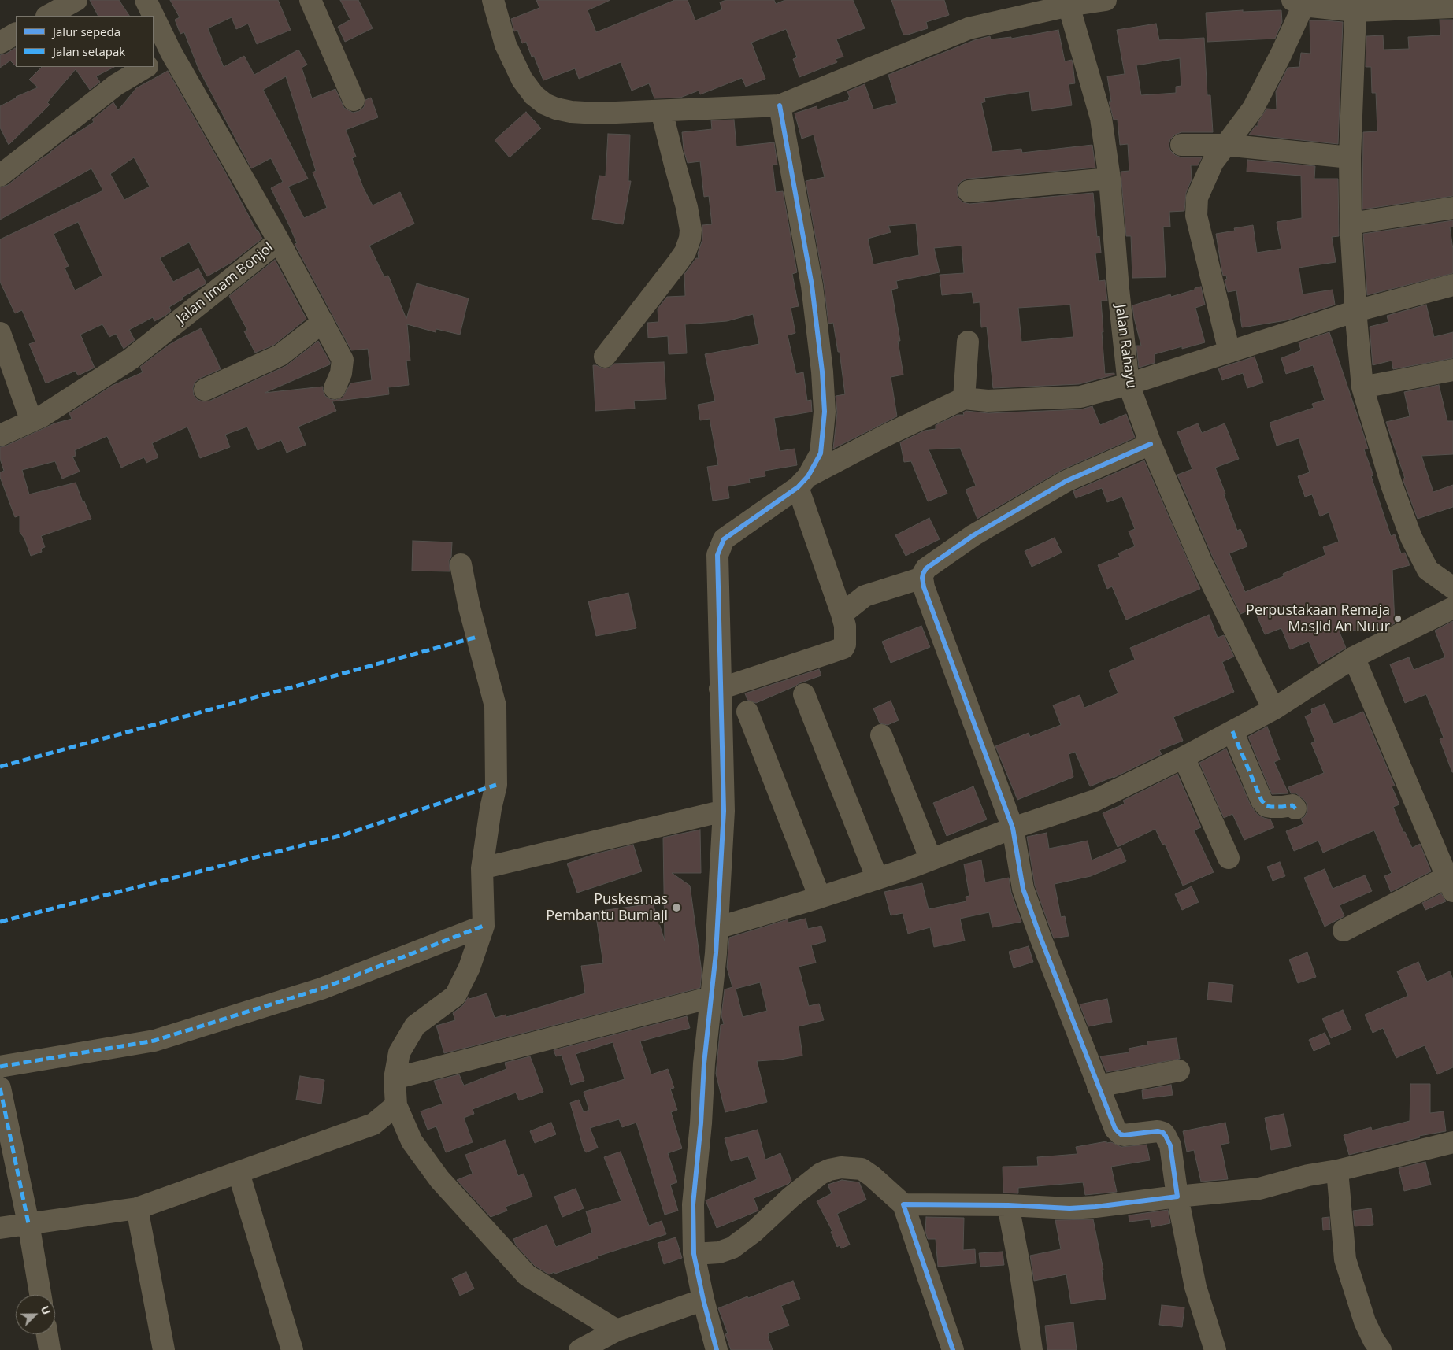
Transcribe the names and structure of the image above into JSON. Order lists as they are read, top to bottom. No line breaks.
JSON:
{"streets":{"street":["Jalan Imam Bonjol","Jalan Rahayu"]},"places":["Perpustakaan Remaja Masjid An Nuur","Puskesmas Pembantu Bumiaji"],"legend":["Jalur sepeda","Jalan setapak"],"north":"top right"}
